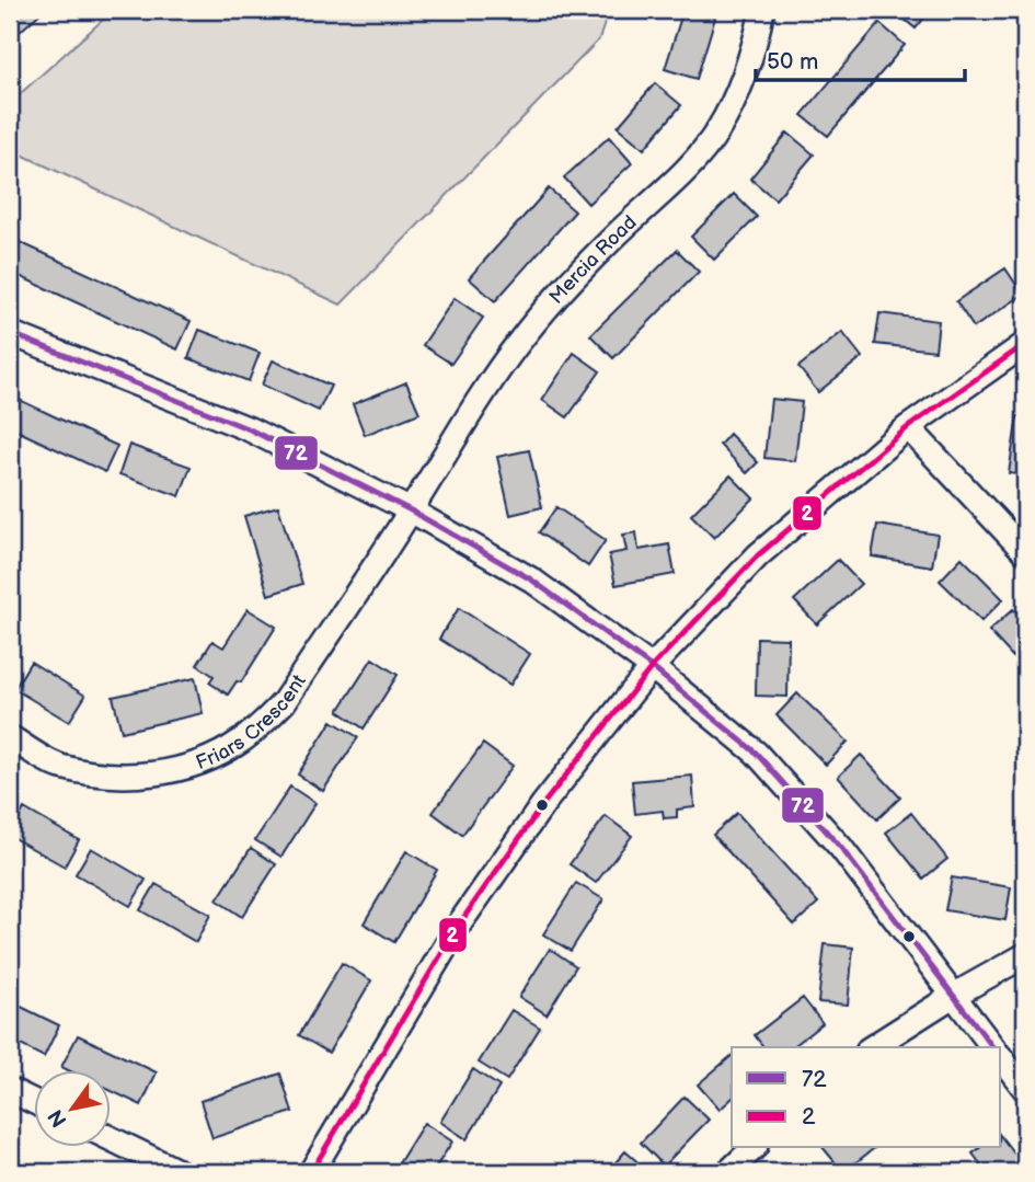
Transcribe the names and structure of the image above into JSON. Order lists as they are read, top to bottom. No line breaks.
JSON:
{"streets":{"street":["Mercia Road","Friars Crescent"]},"crossings":[["Mercia Road","Friars Crescent"]],"lines":["transit line 72","transit line 2"],"legend":["72","2"],"scale_bar":"50 m","north":"bottom left"}
